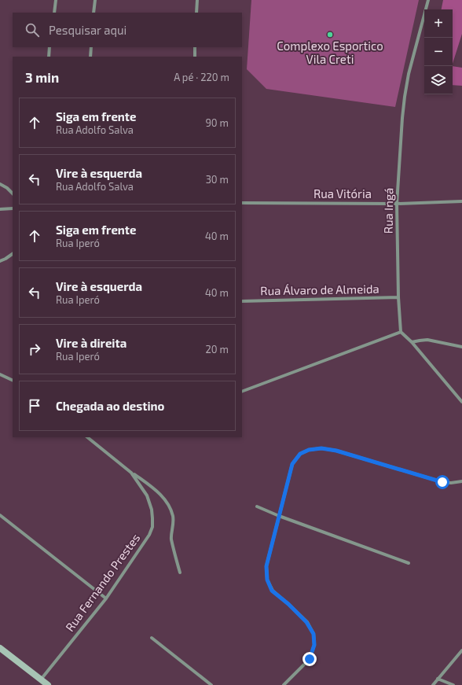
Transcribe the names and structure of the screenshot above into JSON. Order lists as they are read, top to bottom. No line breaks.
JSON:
{"streets":{"street":["Rua Vitória","Rua Ingá","Rua Álvaro de Almeida","Rua Fernando Prestes"]},"crossings":[["Rua Vitória","Rua Ingá"],["Rua Ingá","Rua Álvaro de Almeida"]],"places":["Complexo Esportico Vila Creti"],"page":{"map_buttons":["+","−"],"search":"Pesquisar aqui","heading":["3 min","A pé · 220 m"],"list":[["Siga em frente","Rua Adolfo Salva","90 m"],["Vire à esquerda","Rua Adolfo Salva","30 m"],["Siga em frente","Rua Iperó","40 m"],["Vire à esquerda","Rua Iperó","40 m"],["Vire à direita","Rua Iperó","20 m"],"Chegada ao destino"]}}
